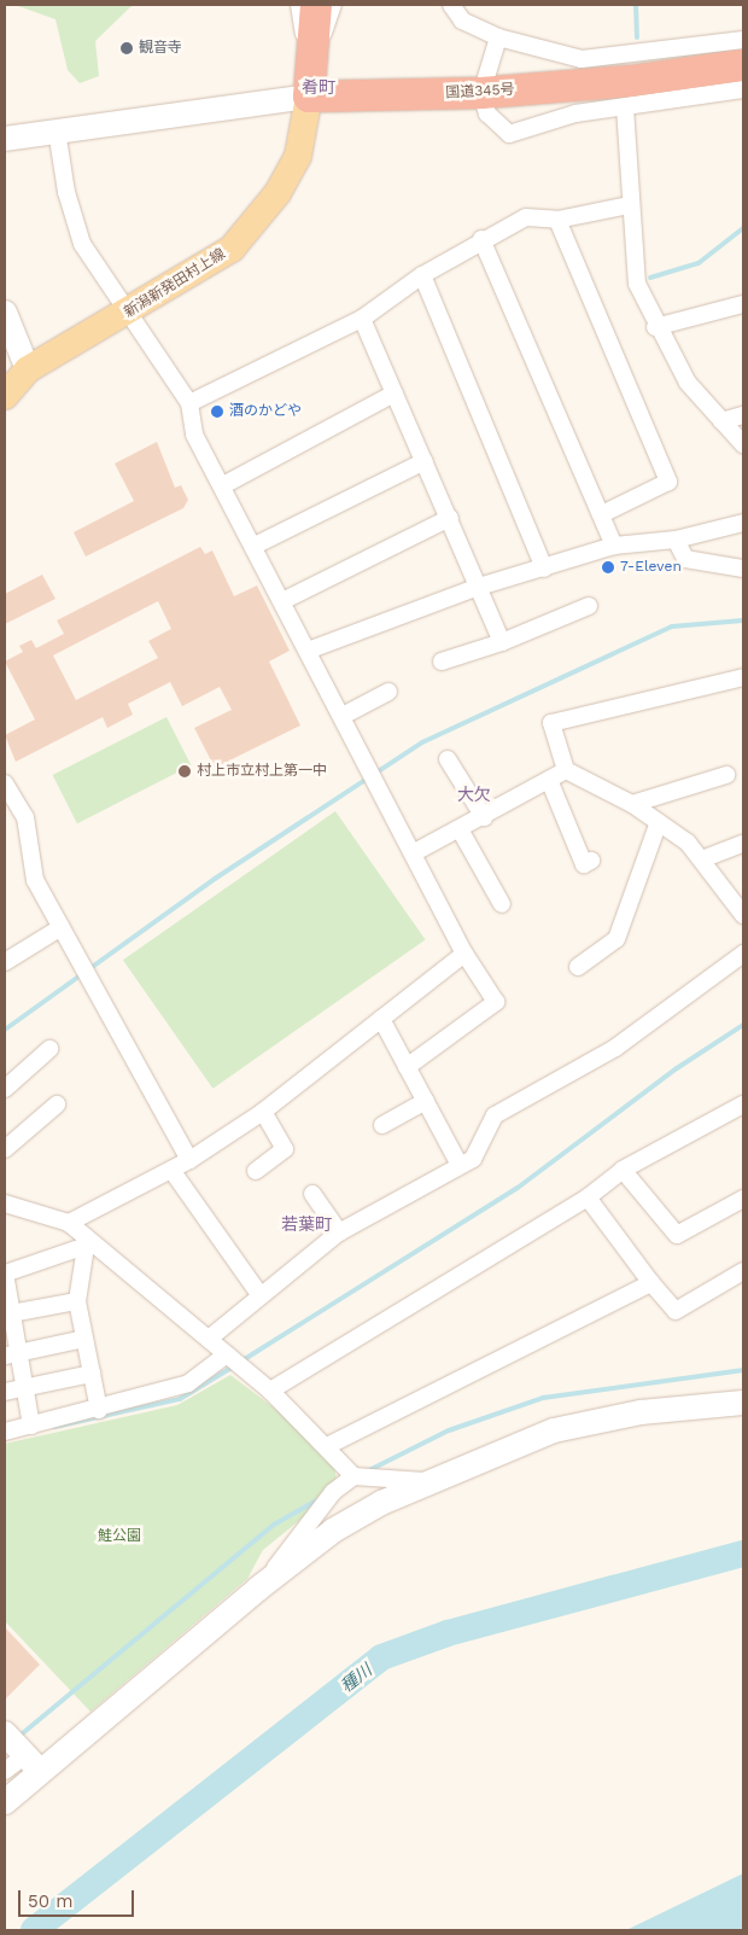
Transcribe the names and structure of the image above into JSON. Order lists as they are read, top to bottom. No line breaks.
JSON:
{"streets":{"highway":["国道345号"],"main road":["新潟新発田村上線"]},"crossings":[["国道345号","新潟新発田村上線"]],"districts":["肴町","大欠","若葉町"],"water":["種川"],"parks":["鮭公園"],"places":["観音寺","酒のかどや","7-Eleven","村上市立村上第一中"],"scale_bar":"50 m"}
